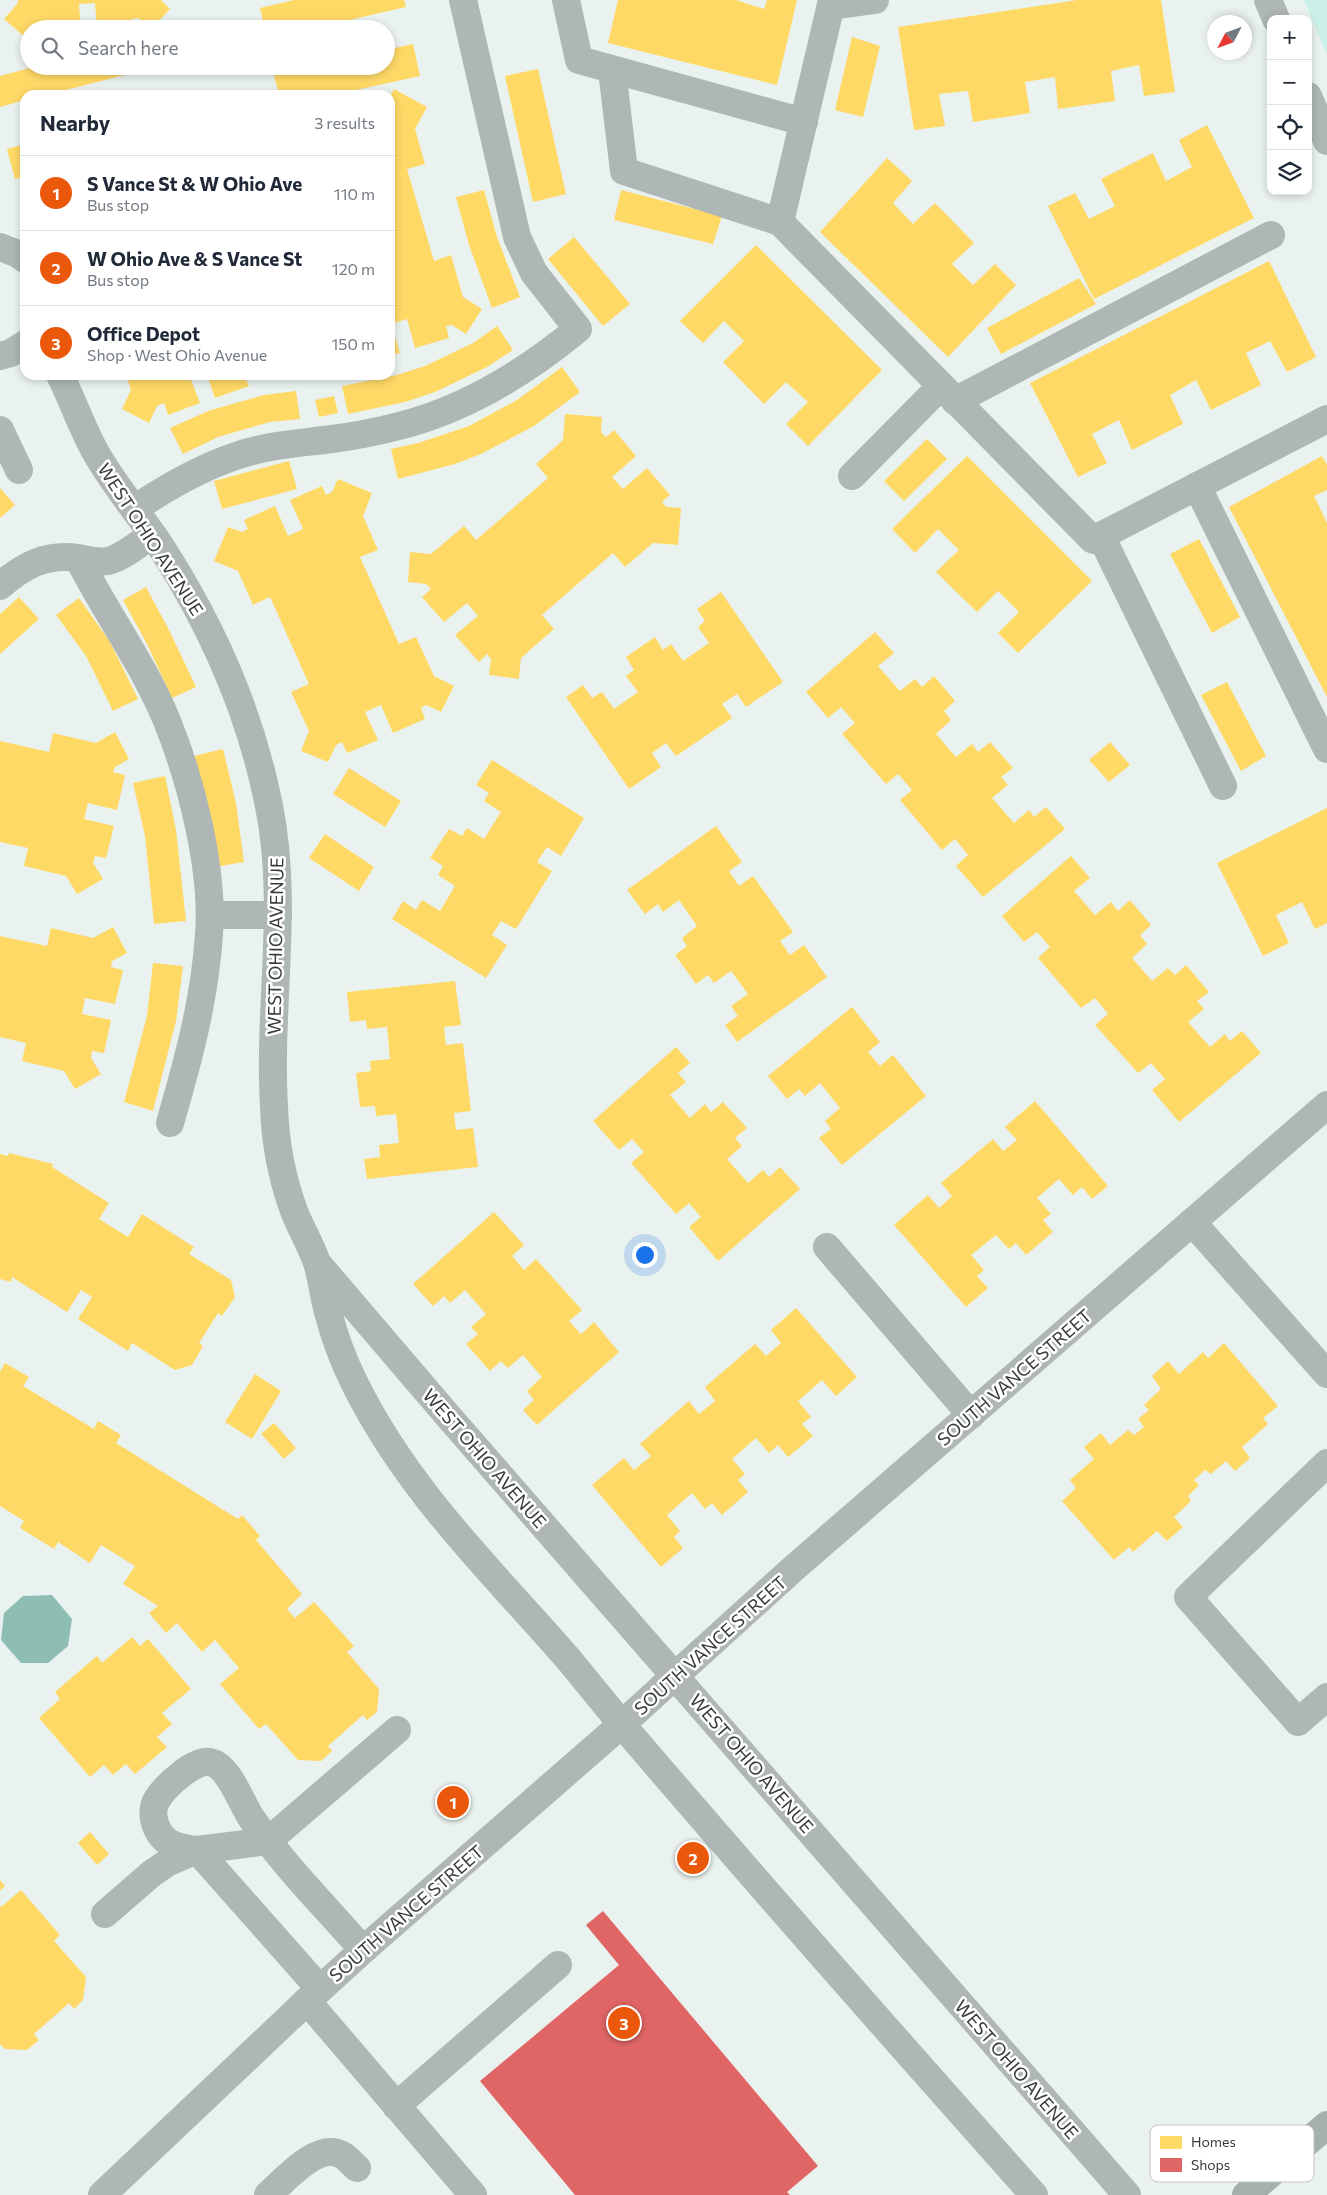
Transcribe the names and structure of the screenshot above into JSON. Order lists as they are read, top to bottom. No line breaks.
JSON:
{"streets":{"street":["WEST OHIO AVENUE","SOUTH VANCE STREET"]},"crossings":[["WEST OHIO AVENUE","SOUTH VANCE STREET"]],"legend":["Homes","Shops"],"north":"bottom left","page":{"map_buttons":["+","−"],"search":"Search here","heading":["Nearby","3 results"],"list":[{"mark":"1","name":"S Vance St & W Ohio Ave","note":"Bus stop","value":"110 m"},{"mark":"2","name":"W Ohio Ave & S Vance St","note":"Bus stop","value":"120 m"},{"mark":"3","name":"Office Depot","note":"Shop · West Ohio Avenue","value":"150 m"}],"pins":["1","2","3"]}}
